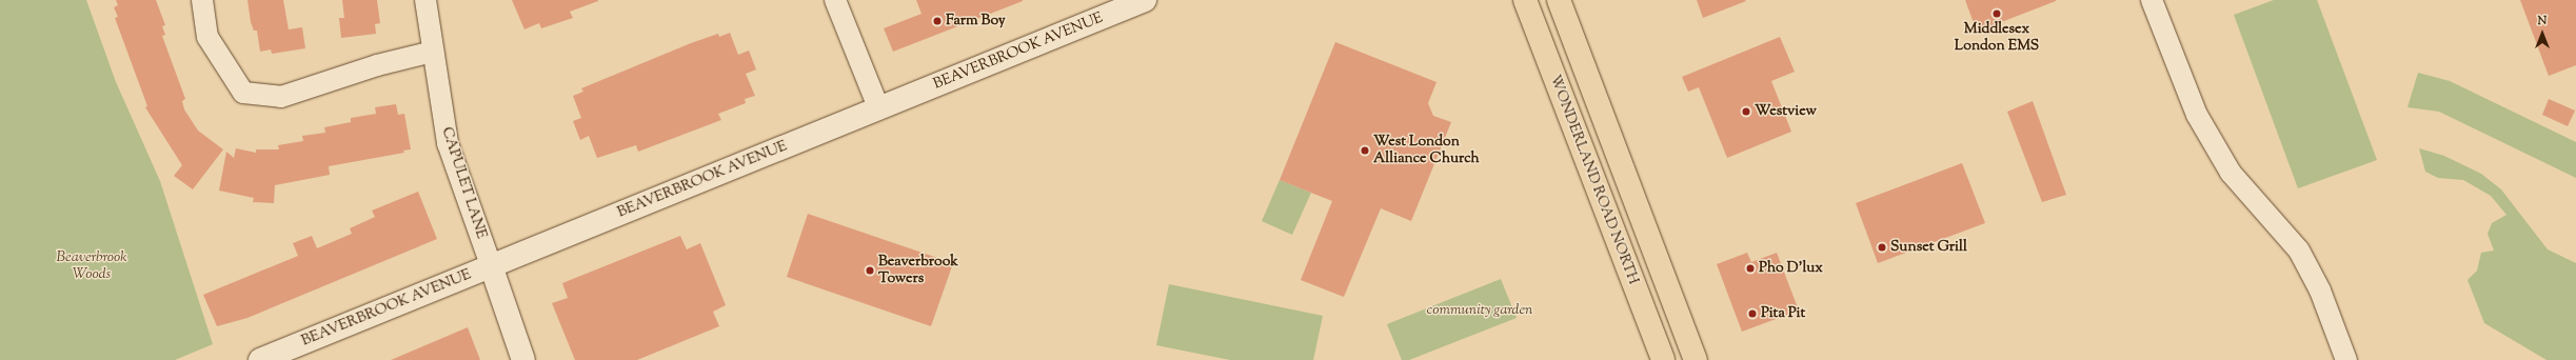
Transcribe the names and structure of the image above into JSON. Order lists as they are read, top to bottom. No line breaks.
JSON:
{"streets":{"main road":["WONDERLAND ROAD NORTH"],"street":["BEAVERBROOK AVENUE","CAPULET LANE"]},"crossings":[["BEAVERBROOK AVENUE","CAPULET LANE"]],"parks":["Beaverbrook Woods","community garden"],"places":["Middlesex London EMS","Farm Boy","Westview","West London Alliance Church","Sunset Grill","Pho D'lux","Beaverbrook Towers","Pita Pit"],"north":"top"}
